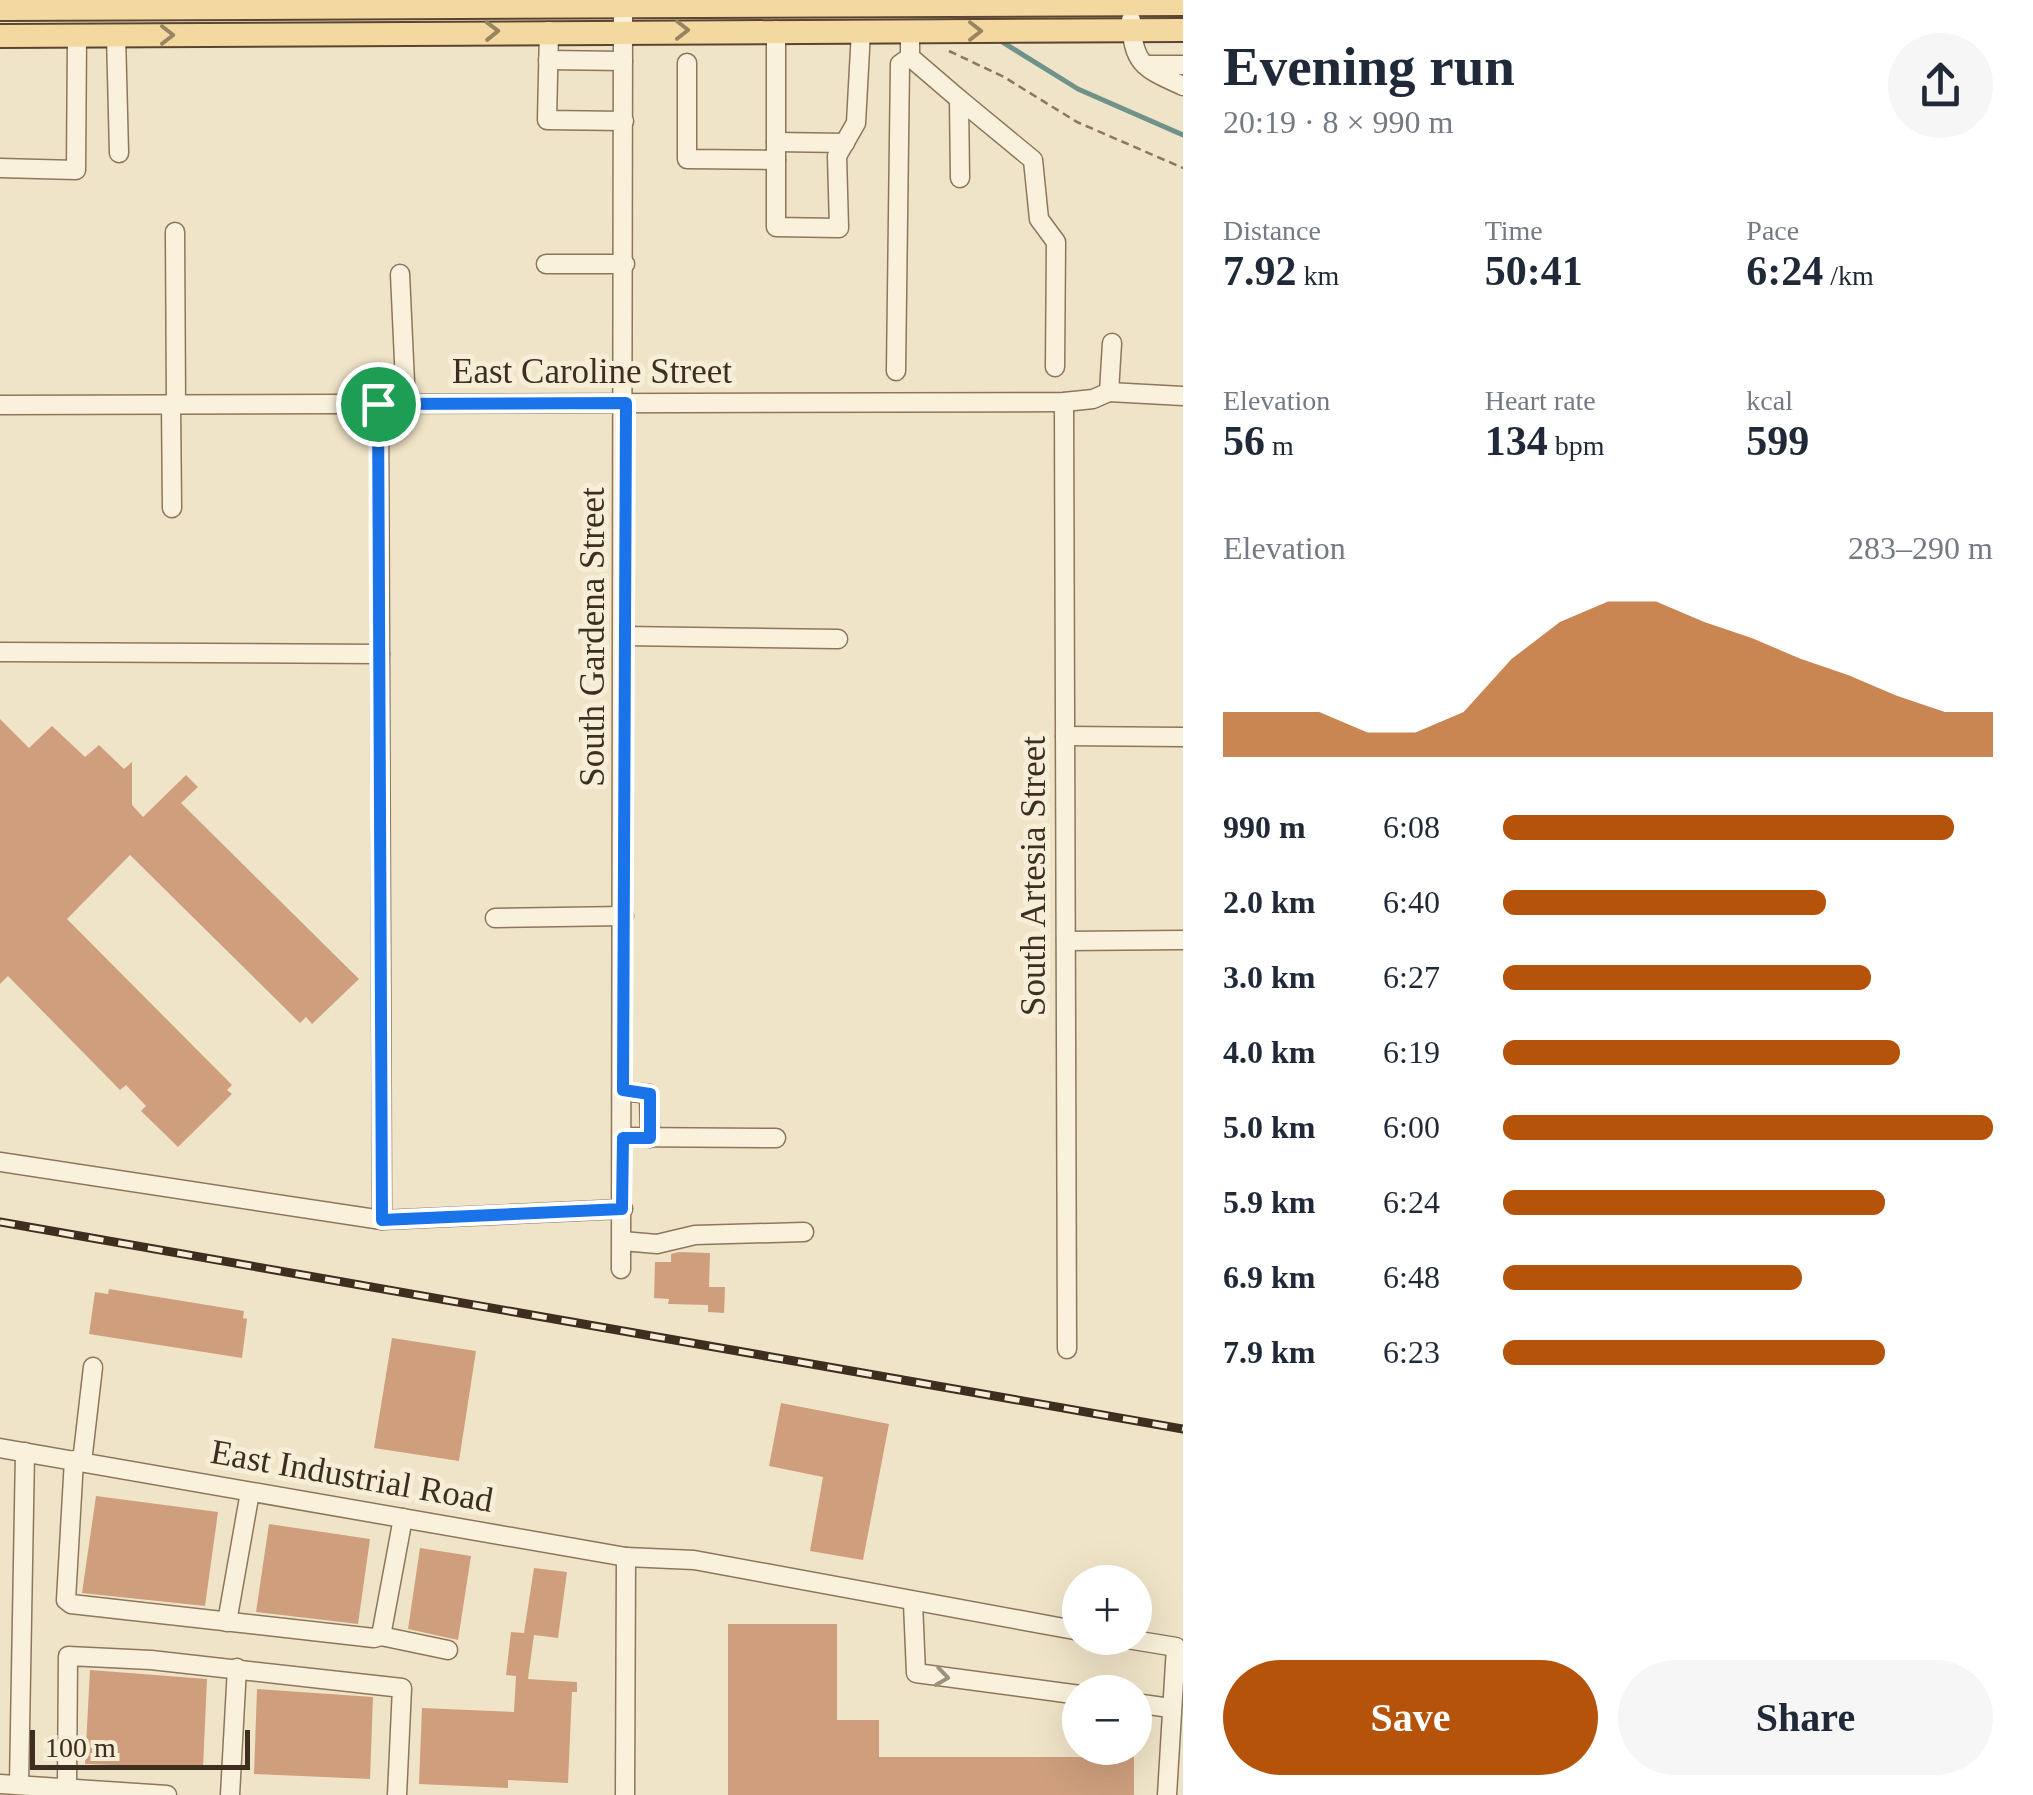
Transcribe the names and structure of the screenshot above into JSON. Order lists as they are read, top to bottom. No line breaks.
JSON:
{"streets":{"street":["East Caroline Street","South Gardena Street","South Artesia Street","East Industrial Road"]},"crossings":[["East Caroline Street","South Gardena Street"],["East Caroline Street","South Artesia Street"]],"scale_bar":"100 m","page":{"heading":["Evening run","20:19 · 8 × 990 m"],"stats":[["Distance","7.92 km"],["Time","50:41"],["Pace","6:24 /km"],["Elevation","56 m"],["Heart rate","134 bpm"],["kcal","599"]],"chart":["Elevation","283–290 m"],"list":[{"name":"990 m","note":"6:08"},{"name":"2.0 km","note":"6:40"},{"name":"3.0 km","note":"6:27"},{"name":"4.0 km","note":"6:19"},{"name":"5.0 km","note":"6:00"},{"name":"5.9 km","note":"6:24"},{"name":"6.9 km","note":"6:48"},{"name":"7.9 km","note":"6:23"}],"map_buttons":["+","−"],"buttons":["Save","Share"],"scale":"100 m"}}
